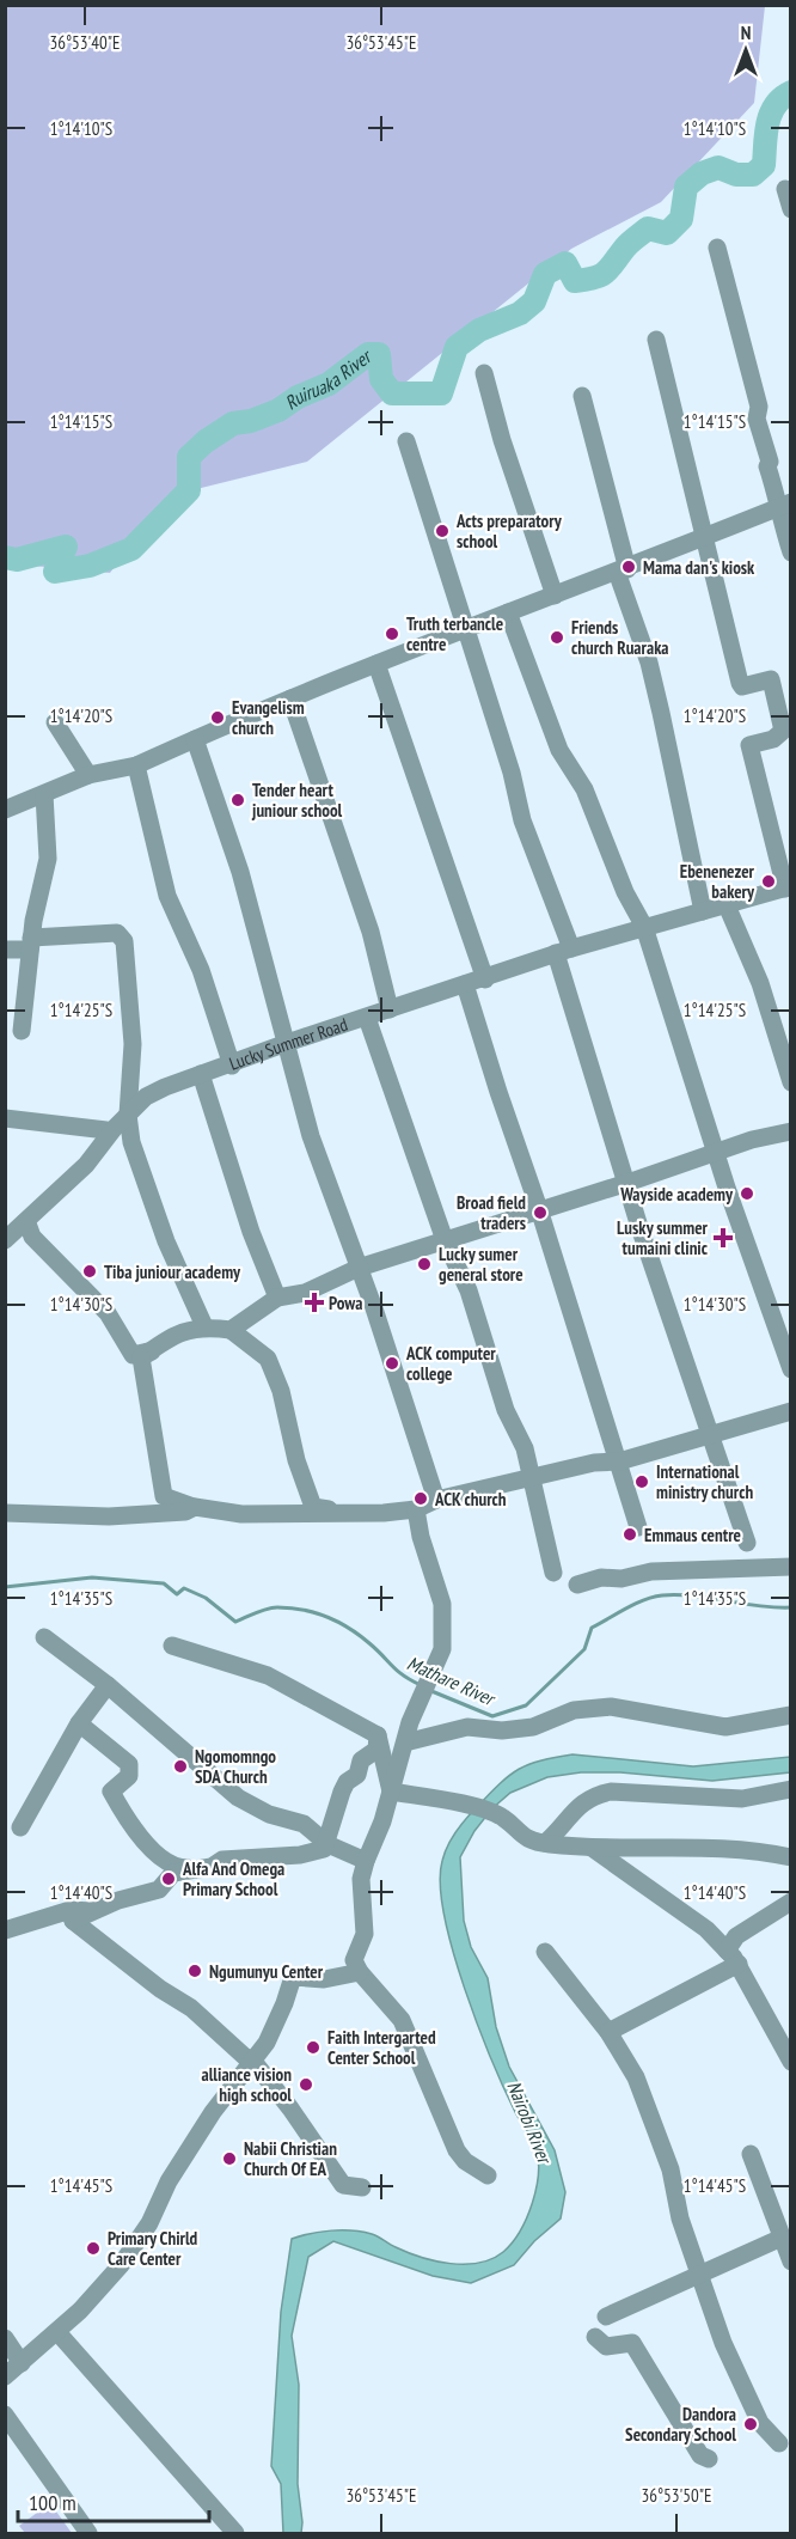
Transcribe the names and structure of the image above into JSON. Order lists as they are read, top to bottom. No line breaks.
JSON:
{"streets":{"street":["Lucky Summer Road"]},"water":["Ruiruaka River","Mathare River","Nairobi River"],"places":{"other":["Acts preparatory school","Mama dan's kiosk","Truth terbancle centre","Friends church Ruaraka","Evangelism church","Tender heart juniour school","Ebenenezer bakery","Wayside academy","Broad field traders","Lucky sumer general store","Tiba juniour academy","ACK computer college","International ministry church","ACK church","Emmaus centre","Ngomomngo SDA Church","Alfa And Omega Primary School","Ngumunyu Center","Faith Intergarted Center School","alliance vision high school","Nabii Christian Church Of EA","Primary Chirld Care Center","Dandora Secondary School"],"health":["Lusky summer tumaini clinic","Powa"]},"scale_bar":"100 m","north":"top","coordinates":["36°53'40\"E","36°53'45\"E","1°14'10\"S","1°14'15\"S","1°14'20\"S","1°14'25\"S","1°14'30\"S","1°14'35\"S","1°14'40\"S","1°14'45\"S","36°53'50\"E"]}
